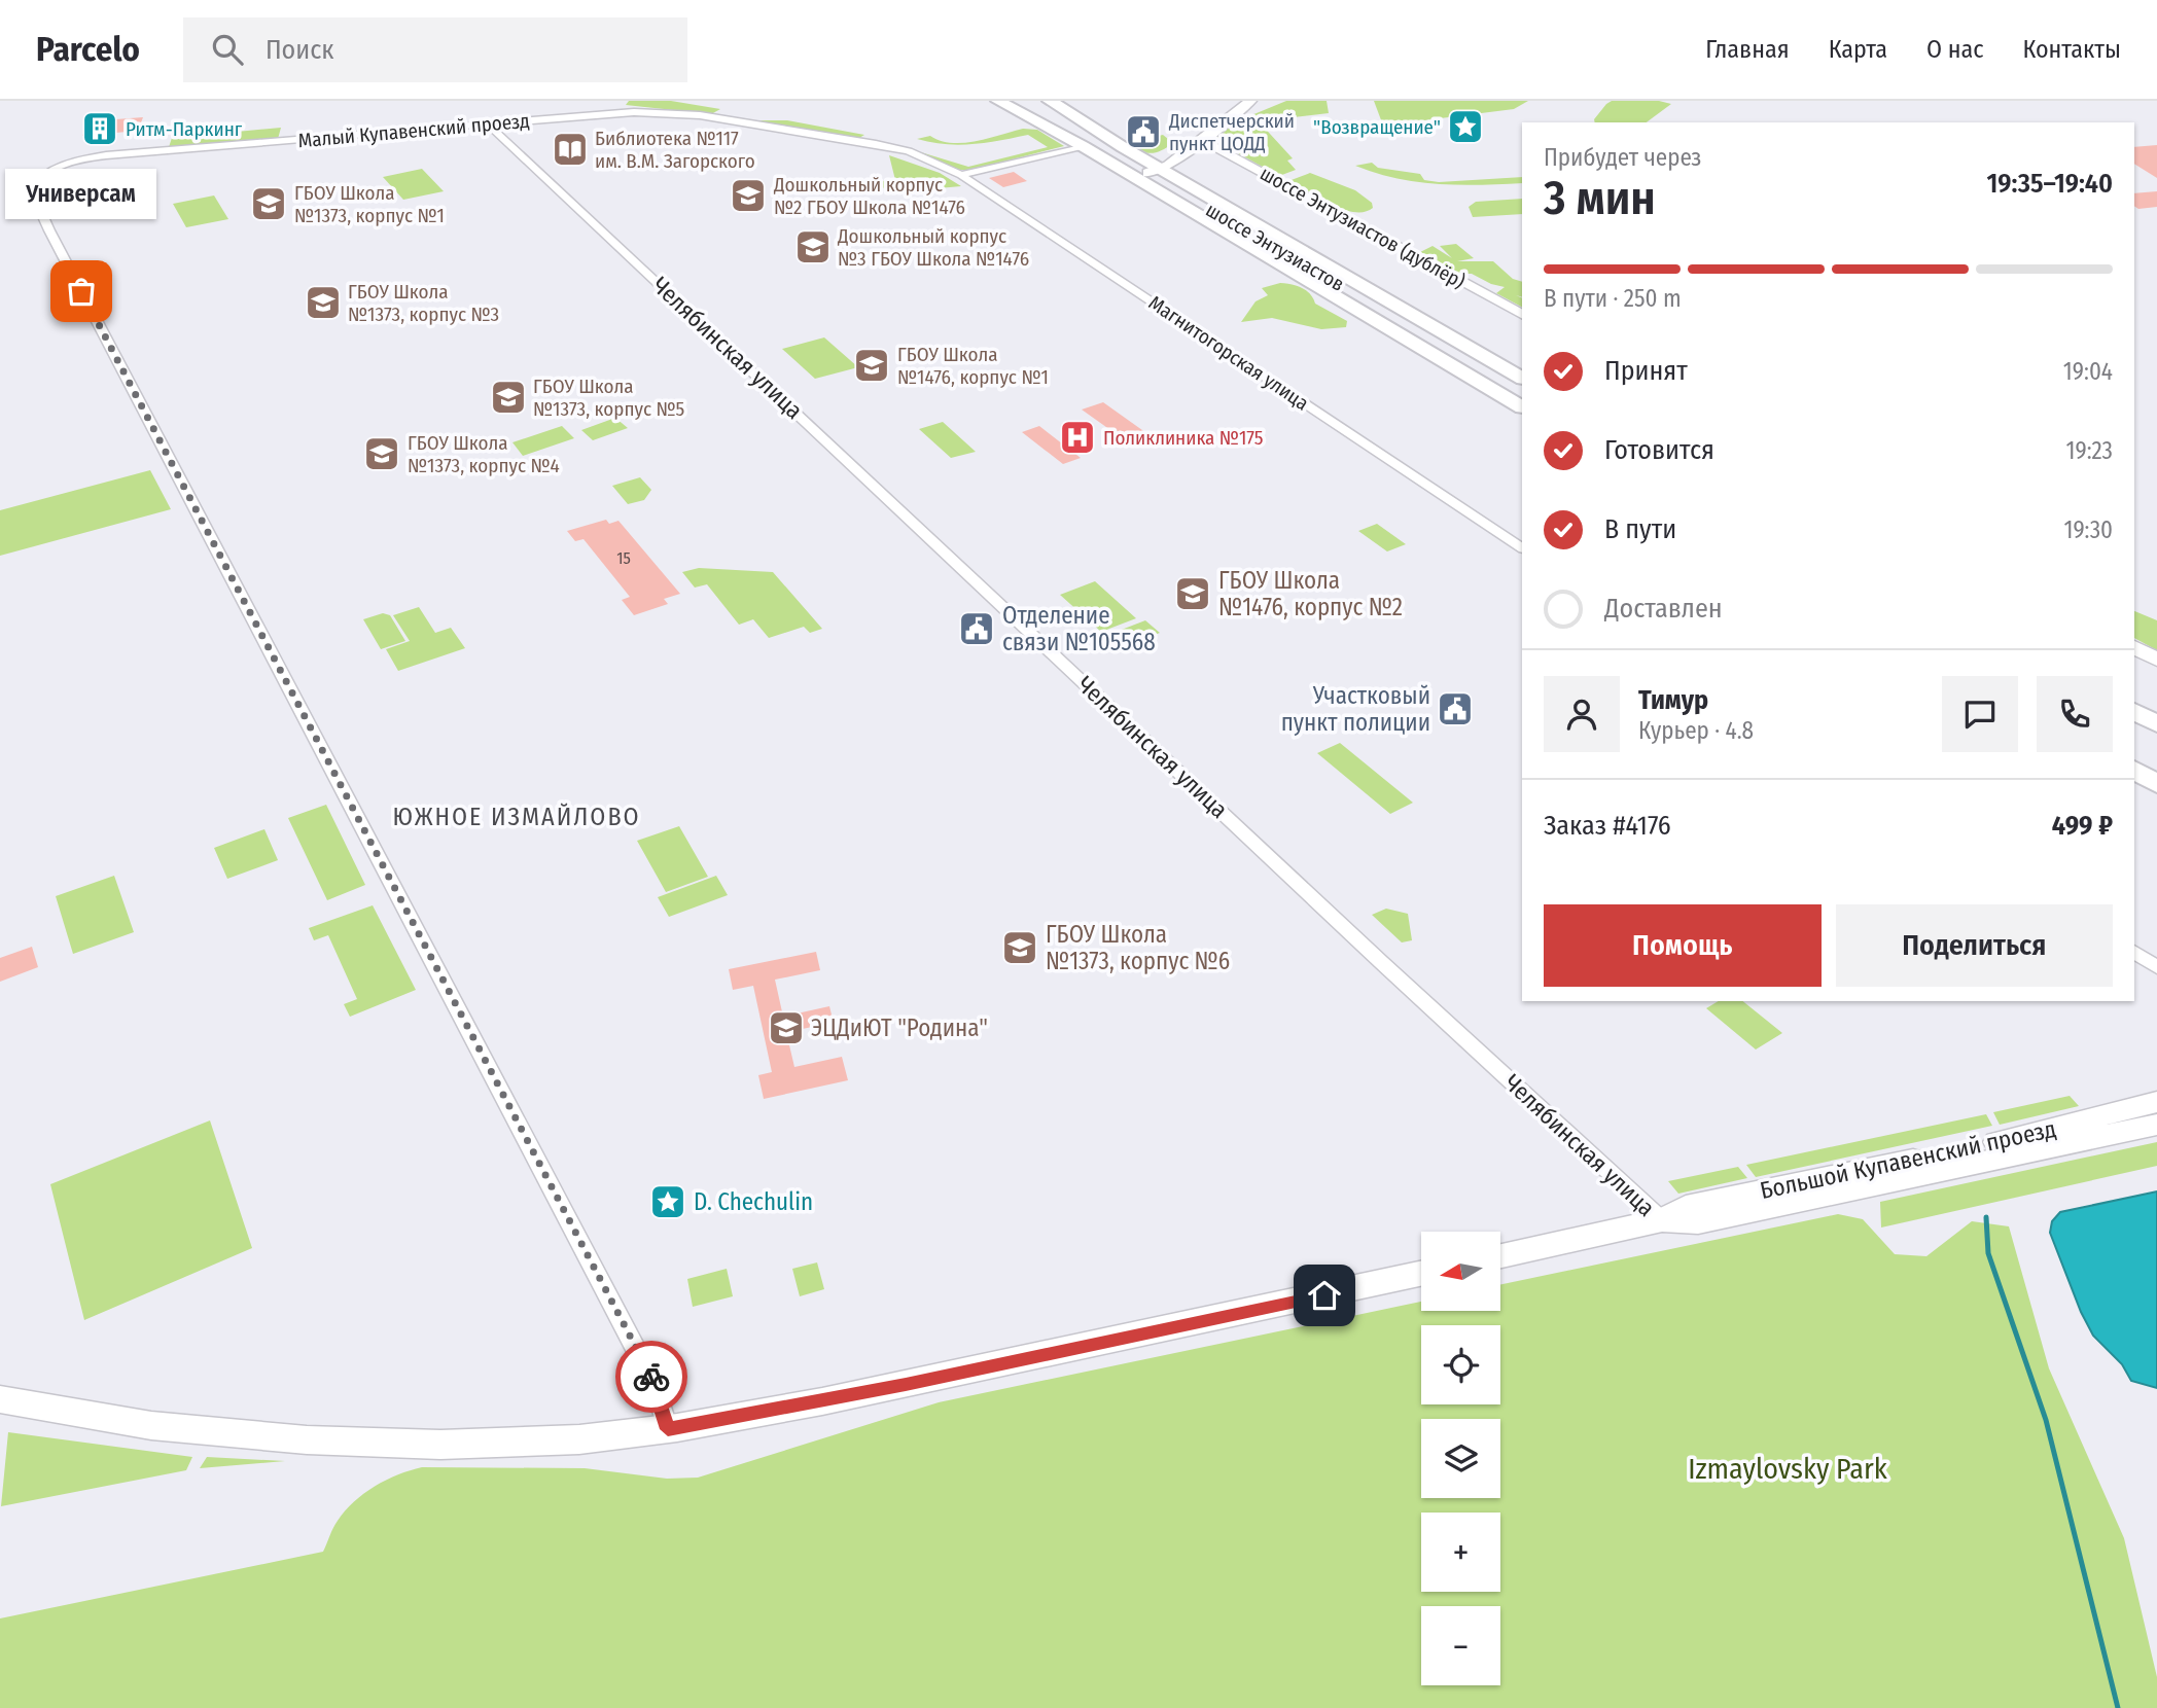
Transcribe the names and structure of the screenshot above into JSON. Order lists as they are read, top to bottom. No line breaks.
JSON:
{"streets":{"main road":["шоссе Энтузиастов","Большой Купавенский проезд"],"street":["Малый Купавенский проезд","шоссе Энтузиастов (дублёр)","Челябинская улица","Магнитогорская улица"]},"crossings":[["Малый Купавенский проезд","Челябинская улица"],["Малый Купавенский проезд","Магнитогорская улица"],["Челябинская улица","Большой Купавенский проезд"]],"districts":["ЮЖНОЕ ИЗМАЙЛОВО"],"parks":["Izmaylovsky Park"],"places":{"place":["\"Возвращение\"","D. Chechulin"],"building":["Ритм-Паркинг"],"public building":["Диспетчерский пункт ЦОДД","Отделение связи №105568","Участковый пункт полиции"],"library":["Библиотека №117 им. В.М. Загорского"],"school or university":["Дошкольный корпус №2 ГБОУ Школа №1476","ГБОУ Школа №1373, корпус №1","Дошкольный корпус №3 ГБОУ Школа №1476","ГБОУ Школа №1373, корпус №3","ГБОУ Школа №1476, корпус №1","ГБОУ Школа №1373, корпус №5","ГБОУ Школа №1373, корпус №4","ГБОУ Школа №1476, корпус №2","ГБОУ Школа №1373, корпус №6","ЭЦДиЮТ \"Родина\""],"other":["Универсам"],"hospital":["Поликлиника №175"]},"house_numbers":["15"],"north":"left","page":{"header":"Parcelo","search":"Поиск","nav":["Главная","Карта","О нас","Контакты"],"heading":["3 мин","Прибудет через","19:35–19:40"],"panel":["Тимур","Курьер · 4.8","Заказ #4176","499 ₽"],"bubble":"Универсам","bar":"В пути · 250 m","list":[["Принят","19:04"],["Готовится","19:23"],["В пути","19:30"],"Доставлен"],"buttons":["Помощь","Поделиться"],"map_buttons":["+","−"]}}
